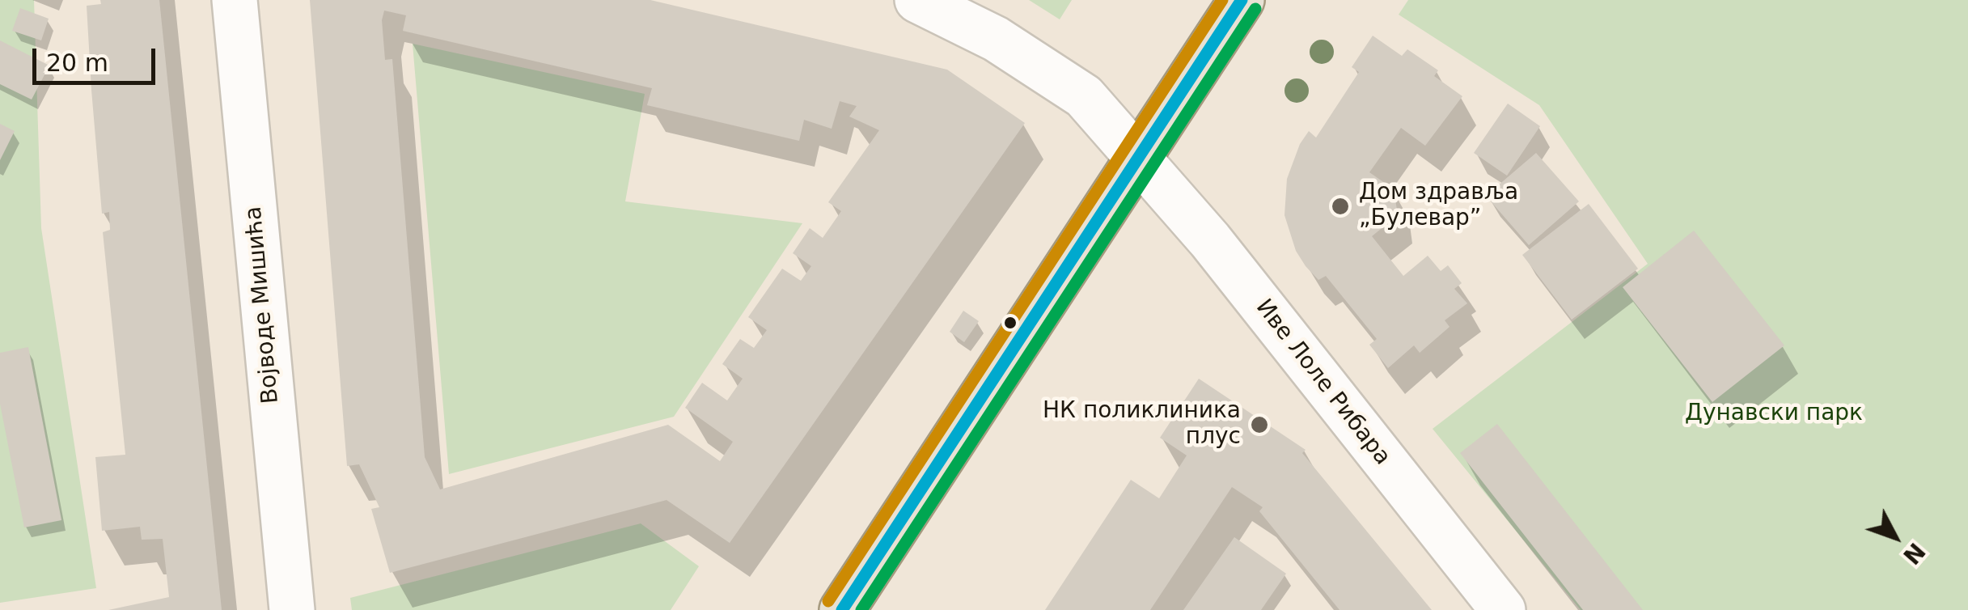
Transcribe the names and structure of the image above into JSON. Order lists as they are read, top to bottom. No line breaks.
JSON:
{"streets":{"street":["Војводе Мишића","Иве Лоле Рибара"]},"parks":["Дунавски парк"],"places":["Дом здравља „Булевар”","НК поликлиника плус"],"scale_bar":"20 m","north":"bottom right"}
